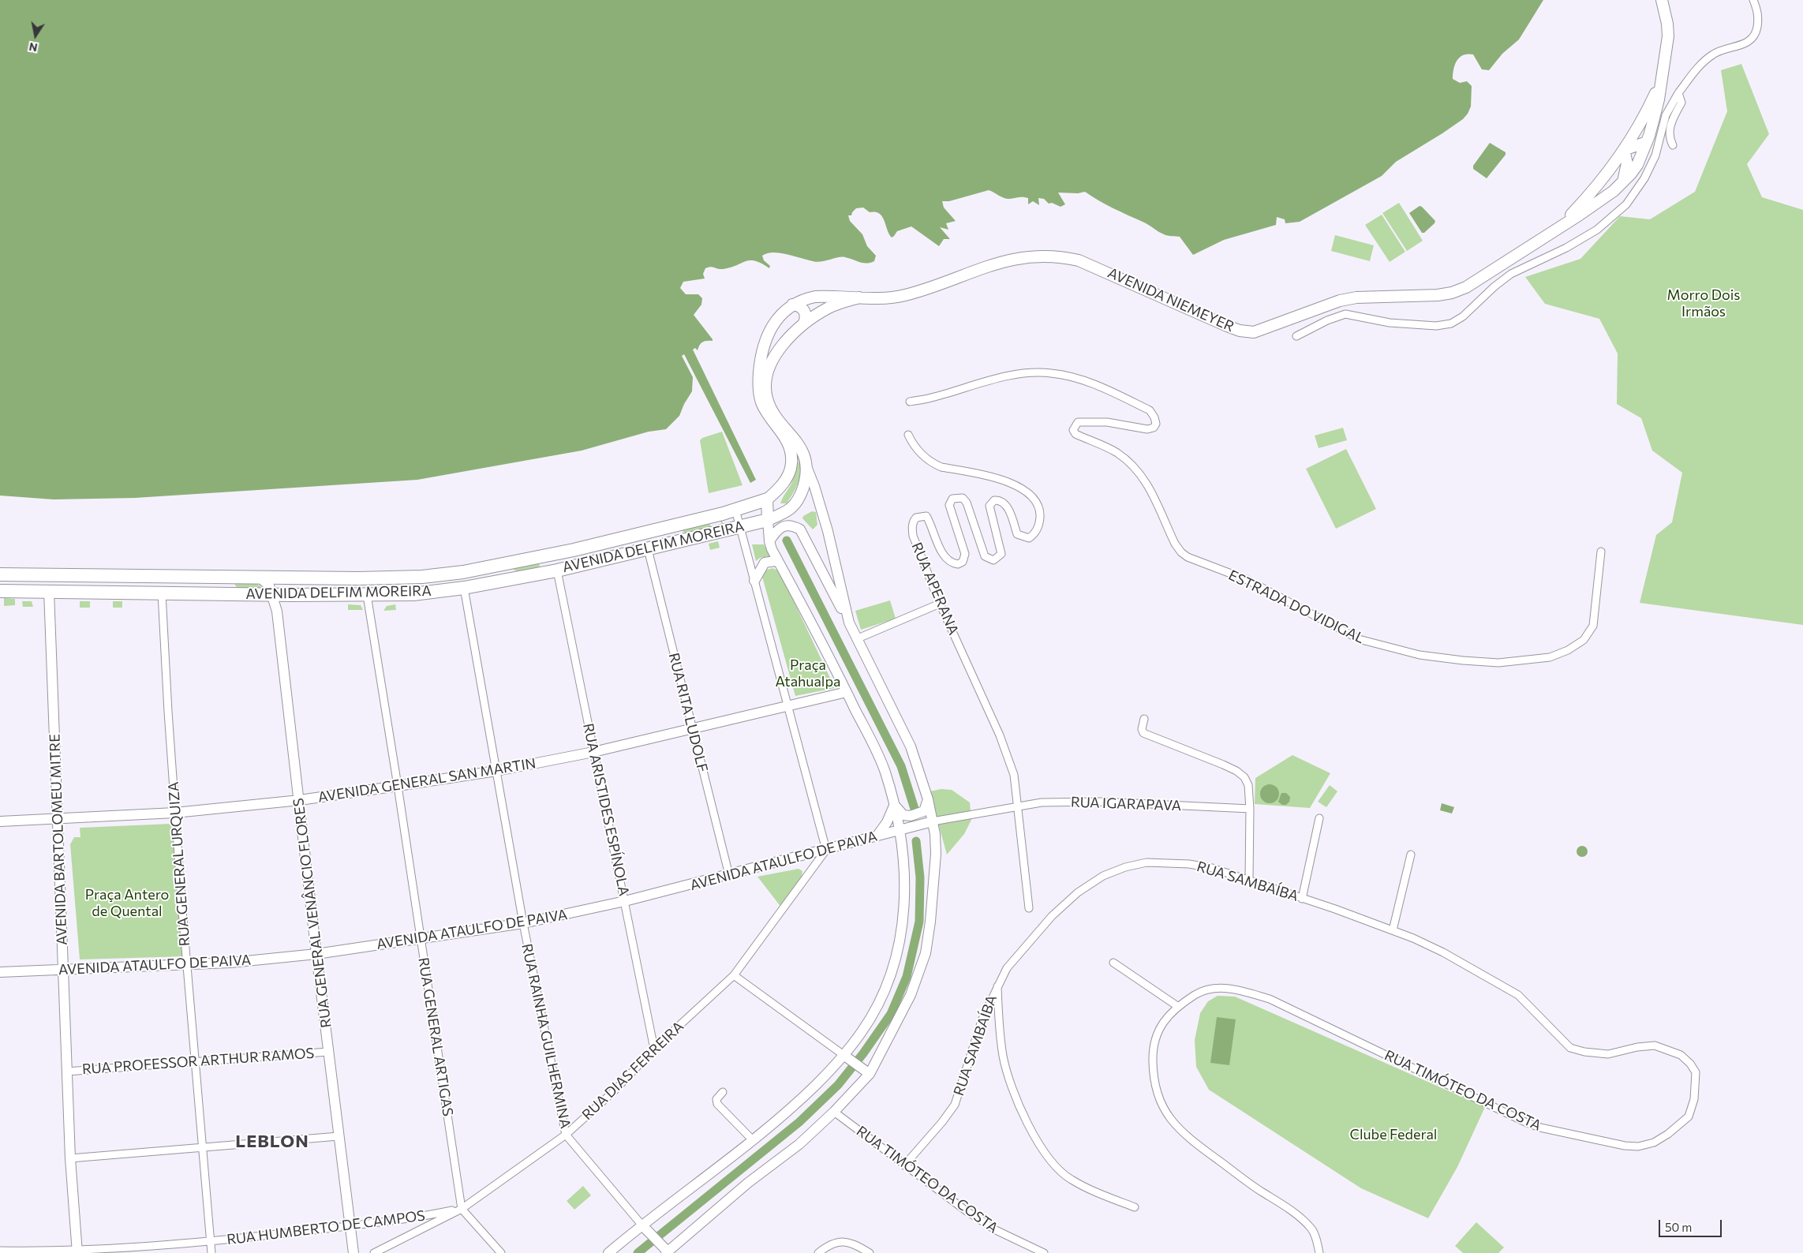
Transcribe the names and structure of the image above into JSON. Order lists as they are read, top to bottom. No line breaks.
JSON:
{"streets":{"highway":["AVENIDA DELFIM MOREIRA"],"main road":["AVENIDA NIEMEYER","AVENIDA GENERAL SAN MARTIN","AVENIDA BARTOLOMEU MITRE","AVENIDA ATAULFO DE PAIVA","RUA GENERAL VENÂNCIO FLORES"],"street":["RUA APERANA","ESTRADA DO VIDIGAL","RUA RITA LUDOLF","RUA IGARAPAVA","RUA ARISTIDES ESPÍNOLA","RUA GENERAL URQUIZA","RUA SAMBAÍBA","RUA RAINHA GUILHERMINA","RUA GENERAL ARTIGAS","RUA PROFESSOR ARTHUR RAMOS","RUA DIAS FERREIRA","RUA TIMÓTEO DA COSTA","RUA HUMBERTO DE CAMPOS"]},"crossings":[["AVENIDA NIEMEYER","AVENIDA DELFIM MOREIRA"],["AVENIDA DELFIM MOREIRA","RUA RITA LUDOLF"],["AVENIDA DELFIM MOREIRA","RUA ARISTIDES ESPÍNOLA"],["AVENIDA DELFIM MOREIRA","AVENIDA BARTOLOMEU MITRE"],["AVENIDA DELFIM MOREIRA","RUA GENERAL URQUIZA"],["AVENIDA DELFIM MOREIRA","RUA GENERAL VENÂNCIO FLORES"],["AVENIDA DELFIM MOREIRA","RUA RAINHA GUILHERMINA"],["AVENIDA DELFIM MOREIRA","RUA GENERAL ARTIGAS"],["RUA APERANA","RUA IGARAPAVA"],["RUA RITA LUDOLF","AVENIDA GENERAL SAN MARTIN"],["RUA RITA LUDOLF","AVENIDA ATAULFO DE PAIVA"],["AVENIDA GENERAL SAN MARTIN","RUA ARISTIDES ESPÍNOLA"],["AVENIDA GENERAL SAN MARTIN","AVENIDA BARTOLOMEU MITRE"],["AVENIDA GENERAL SAN MARTIN","RUA GENERAL URQUIZA"],["AVENIDA GENERAL SAN MARTIN","RUA GENERAL VENÂNCIO FLORES"],["AVENIDA GENERAL SAN MARTIN","RUA RAINHA GUILHERMINA"],["AVENIDA GENERAL SAN MARTIN","RUA GENERAL ARTIGAS"],["RUA IGARAPAVA","AVENIDA ATAULFO DE PAIVA"],["RUA ARISTIDES ESPÍNOLA","AVENIDA ATAULFO DE PAIVA"],["RUA ARISTIDES ESPÍNOLA","RUA DIAS FERREIRA"],["AVENIDA BARTOLOMEU MITRE","AVENIDA ATAULFO DE PAIVA"],["AVENIDA BARTOLOMEU MITRE","RUA PROFESSOR ARTHUR RAMOS"],["AVENIDA BARTOLOMEU MITRE","RUA HUMBERTO DE CAMPOS"],["AVENIDA ATAULFO DE PAIVA","RUA GENERAL URQUIZA"],["AVENIDA ATAULFO DE PAIVA","RUA GENERAL VENÂNCIO FLORES"],["AVENIDA ATAULFO DE PAIVA","RUA RAINHA GUILHERMINA"],["AVENIDA ATAULFO DE PAIVA","RUA GENERAL ARTIGAS"],["AVENIDA ATAULFO DE PAIVA","RUA DIAS FERREIRA"],["RUA GENERAL URQUIZA","RUA PROFESSOR ARTHUR RAMOS"],["RUA GENERAL URQUIZA","RUA HUMBERTO DE CAMPOS"],["RUA SAMBAÍBA","RUA TIMÓTEO DA COSTA"],["RUA GENERAL VENÂNCIO FLORES","RUA PROFESSOR ARTHUR RAMOS"],["RUA GENERAL VENÂNCIO FLORES","RUA HUMBERTO DE CAMPOS"],["RUA RAINHA GUILHERMINA","RUA DIAS FERREIRA"],["RUA GENERAL ARTIGAS","RUA DIAS FERREIRA"],["RUA GENERAL ARTIGAS","RUA HUMBERTO DE CAMPOS"],["RUA DIAS FERREIRA","RUA HUMBERTO DE CAMPOS"]],"districts":["LEBLON"],"parks":["Morro Dois Irmãos","Praça Atahualpa","Praça Antero de Quental","Clube Federal"],"scale_bar":"50 m","north":"bottom"}
